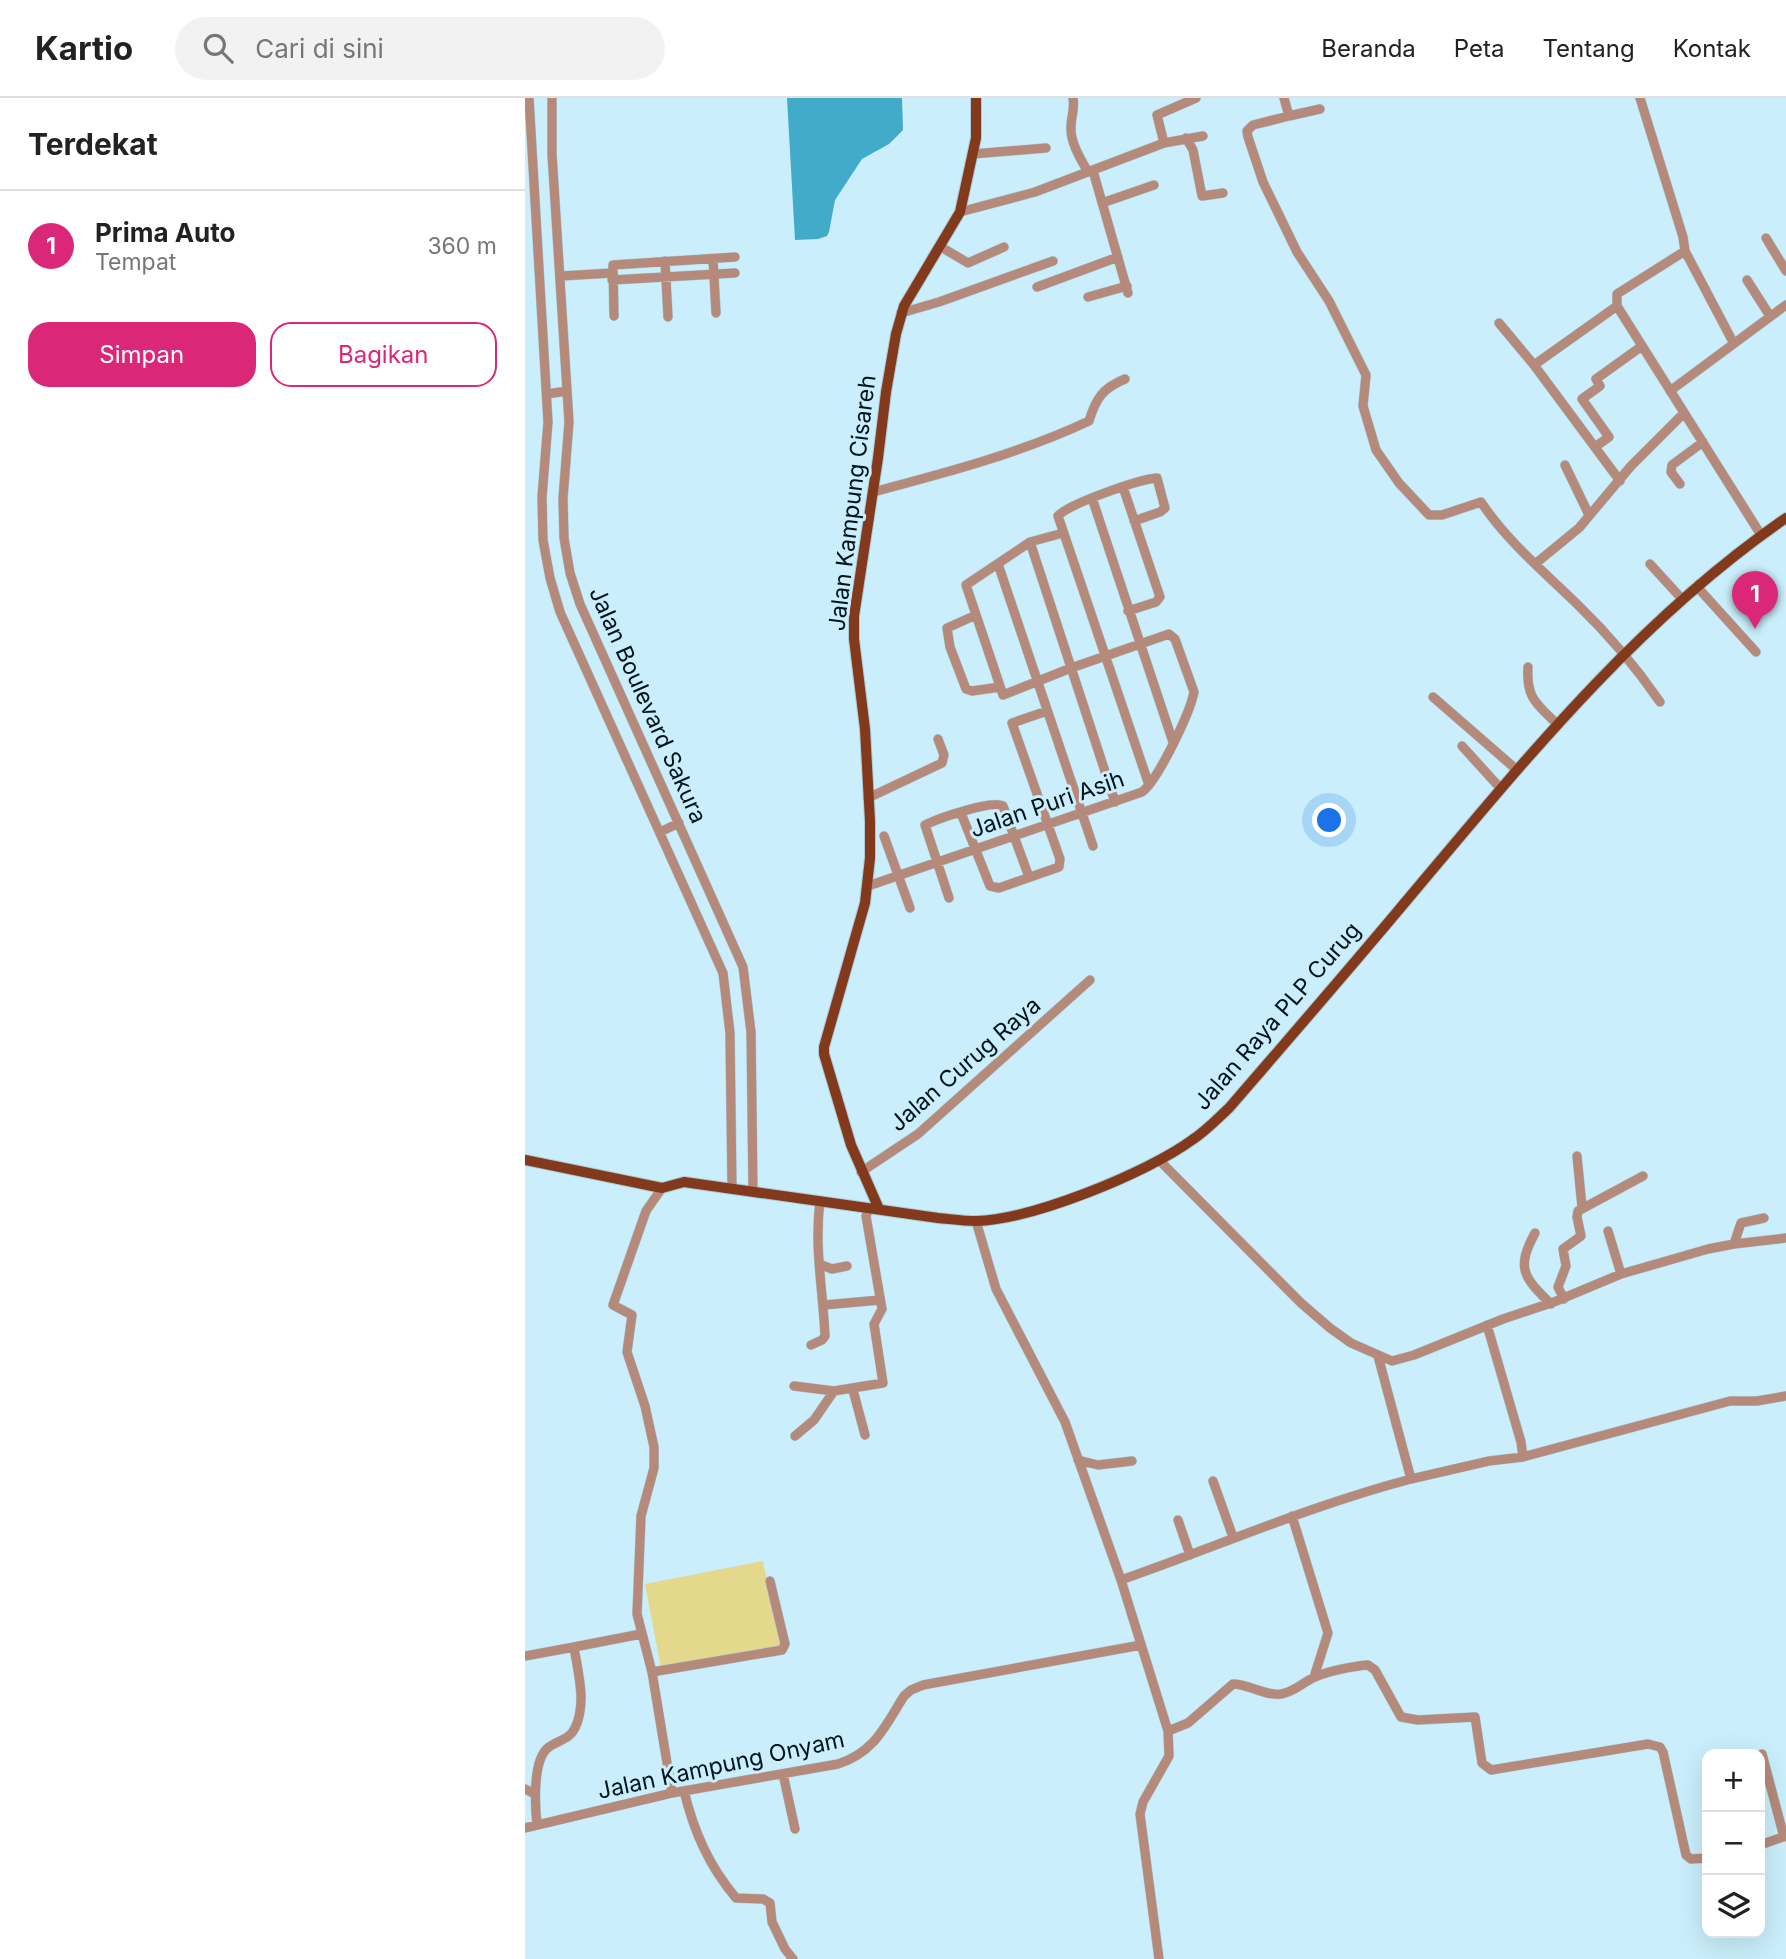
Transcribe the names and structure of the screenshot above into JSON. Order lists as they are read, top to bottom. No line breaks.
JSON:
{"streets":{"main road":["Jalan Kampung Cisareh","Jalan Raya PLP Curug"],"street":["Jalan Boulevard Sakura","Jalan Puri Asih","Jalan Curug Raya","Jalan Kampung Onyam"]},"crossings":[["Jalan Kampung Cisareh","Jalan Puri Asih"],["Jalan Kampung Cisareh","Jalan Raya PLP Curug"],["Jalan Kampung Cisareh","Jalan Curug Raya"],["Jalan Boulevard Sakura","Jalan Raya PLP Curug"]],"page":{"header":"Kartio","search":"Cari di sini","nav":["Beranda","Peta","Tentang","Kontak"],"heading":"Terdekat","list":[{"mark":"1","name":"Prima Auto","note":"Tempat","value":"360 m"}],"buttons":["Simpan","Bagikan"],"pins":"1","map_buttons":["+","−"]}}
